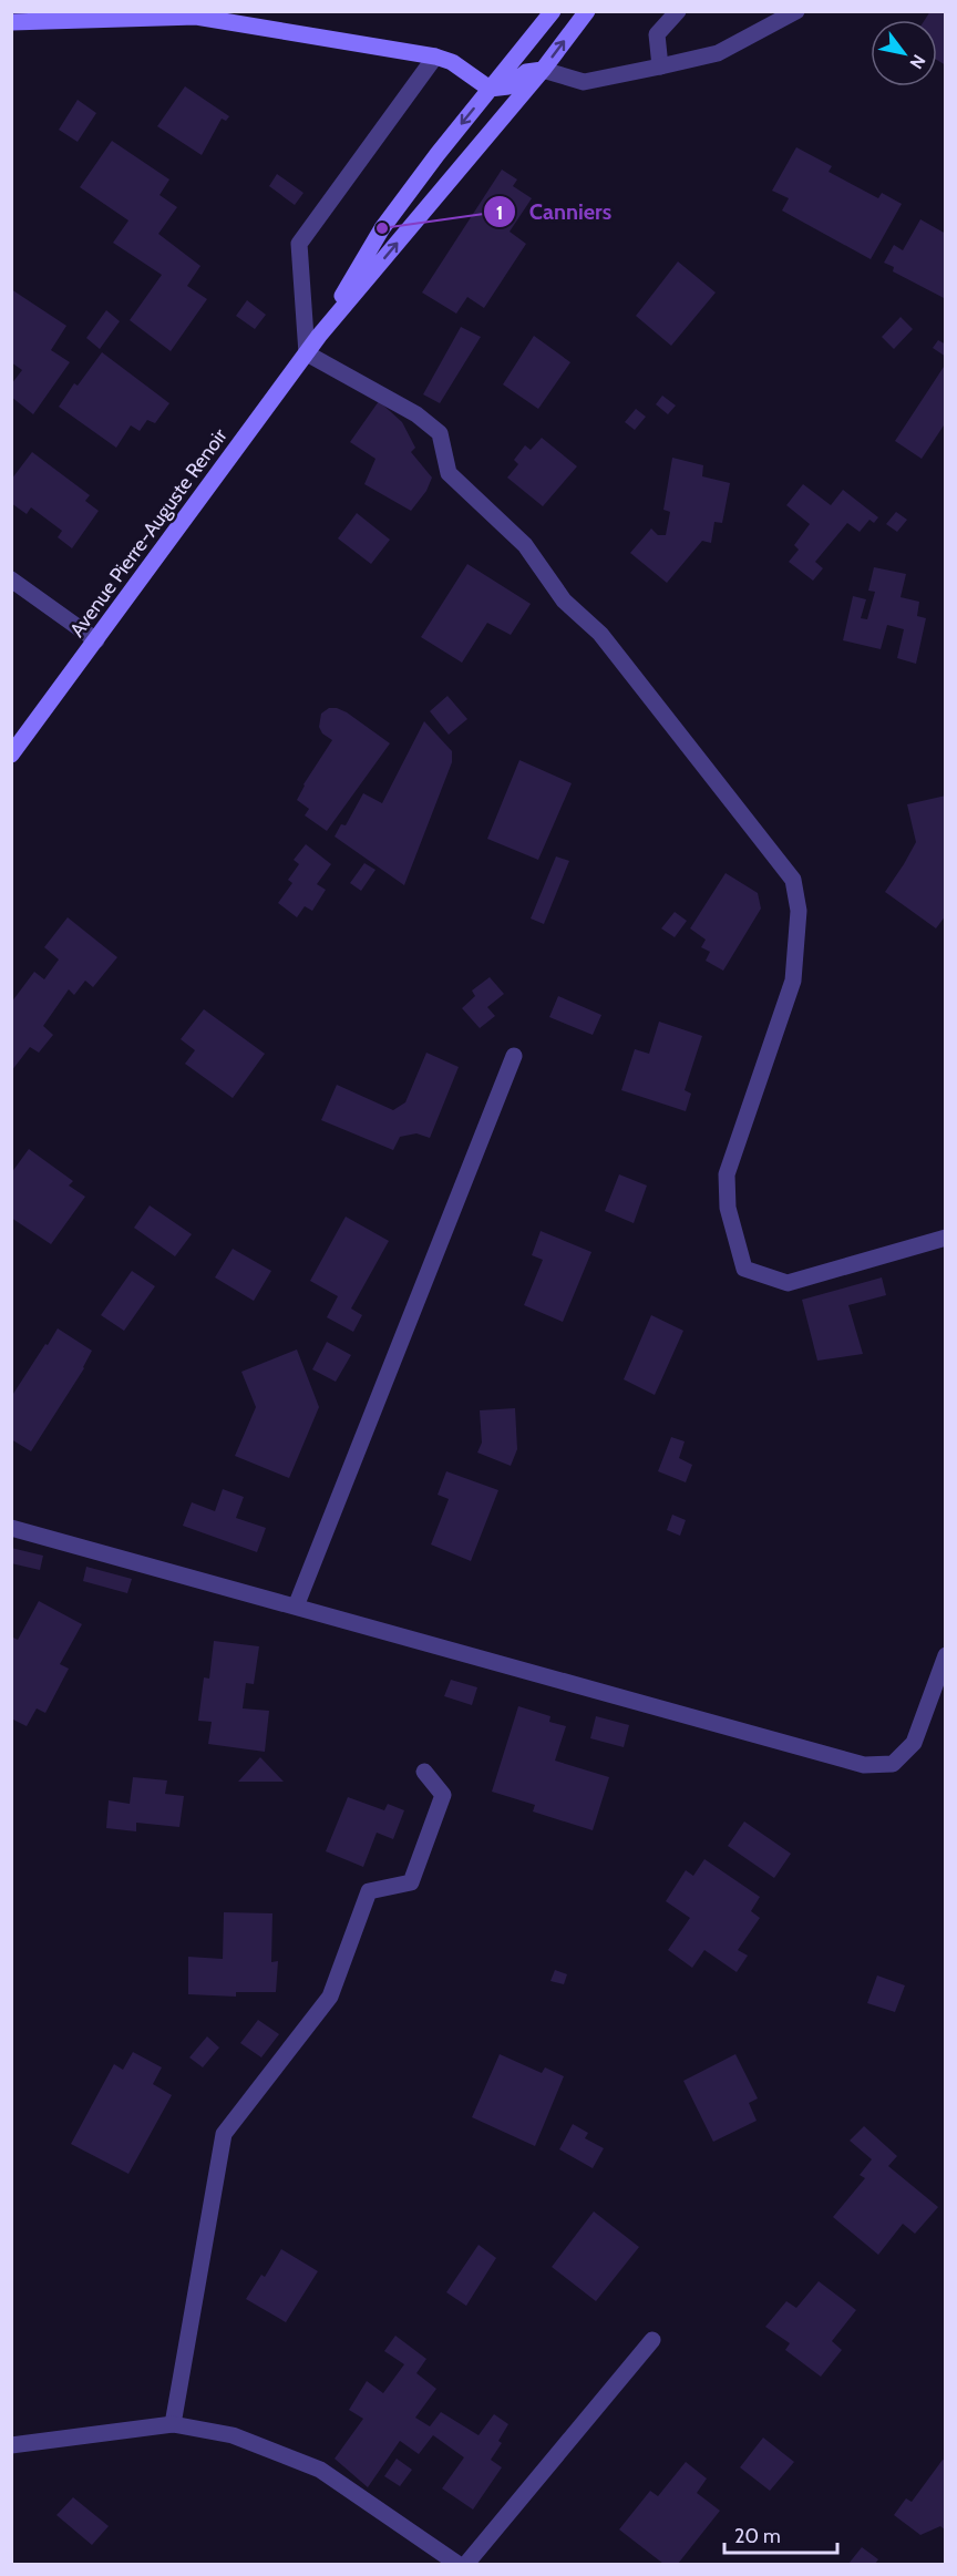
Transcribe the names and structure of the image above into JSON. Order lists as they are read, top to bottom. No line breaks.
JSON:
{"streets":{"main road":["Avenue Pierre-Auguste Renoir"]},"places":["Canniers"],"scale_bar":"20 m","north":"bottom right"}
